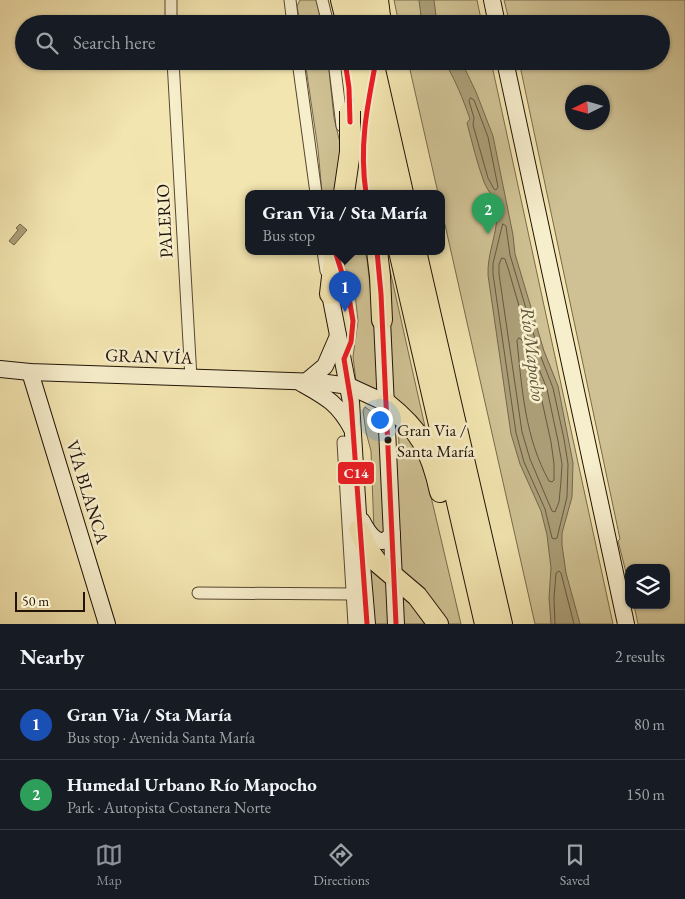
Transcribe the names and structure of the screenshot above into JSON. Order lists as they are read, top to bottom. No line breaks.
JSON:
{"streets":{"main road":["GRAN VÍA","VÍA BLANCA"],"street":["PALERIO"]},"crossings":[["PALERIO","GRAN VÍA"],["GRAN VÍA","VÍA BLANCA"]],"water":["Río Mapocho"],"places":["Gran Via / Santa María"],"lines":["transit line C14"],"scale_bar":"50 m","north":"left","page":{"search":"Search here","popup":["Gran Via / Sta María","Bus stop"],"pins":["2","1"],"scale":"50 m","heading":["Nearby","2 results"],"list":[{"mark":"1","name":"Gran Via / Sta María","note":"Bus stop · Avenida Santa María","value":"80 m"},{"mark":"2","name":"Humedal Urbano Río Mapocho","note":"Park · Autopista Costanera Norte","value":"150 m"}],"nav":["Map","Directions","Saved"]}}
